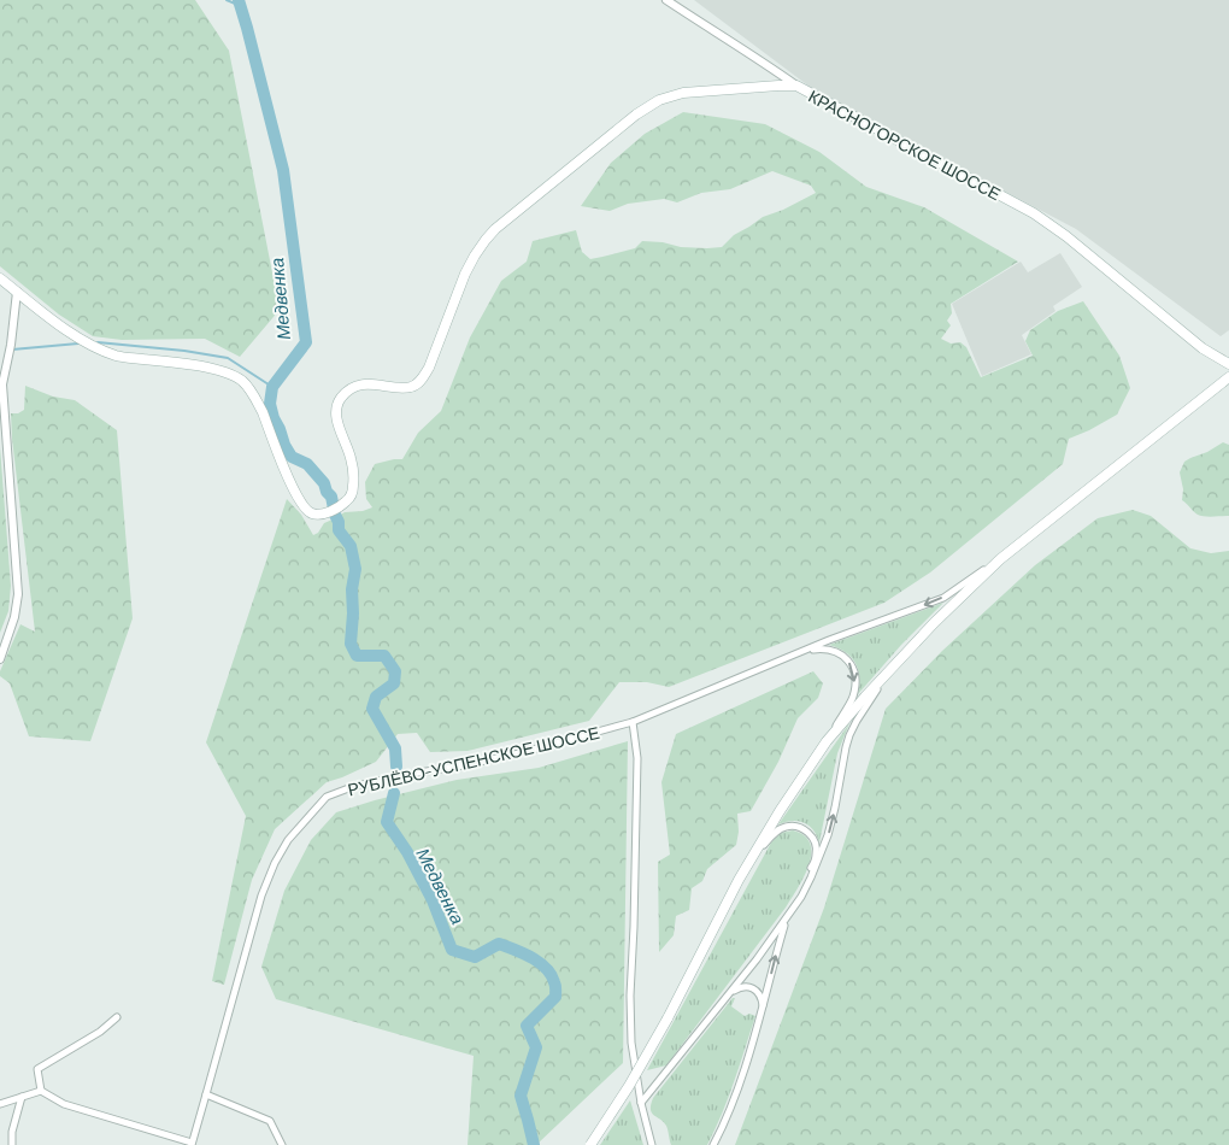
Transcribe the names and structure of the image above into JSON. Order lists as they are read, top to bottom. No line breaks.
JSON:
{"streets":{"main road":["КРАСНОГОРСКОЕ ШОССЕ","РУБЛЁВО-УСПЕНСКОЕ ШОССЕ"]},"water":["Медвенка"]}
